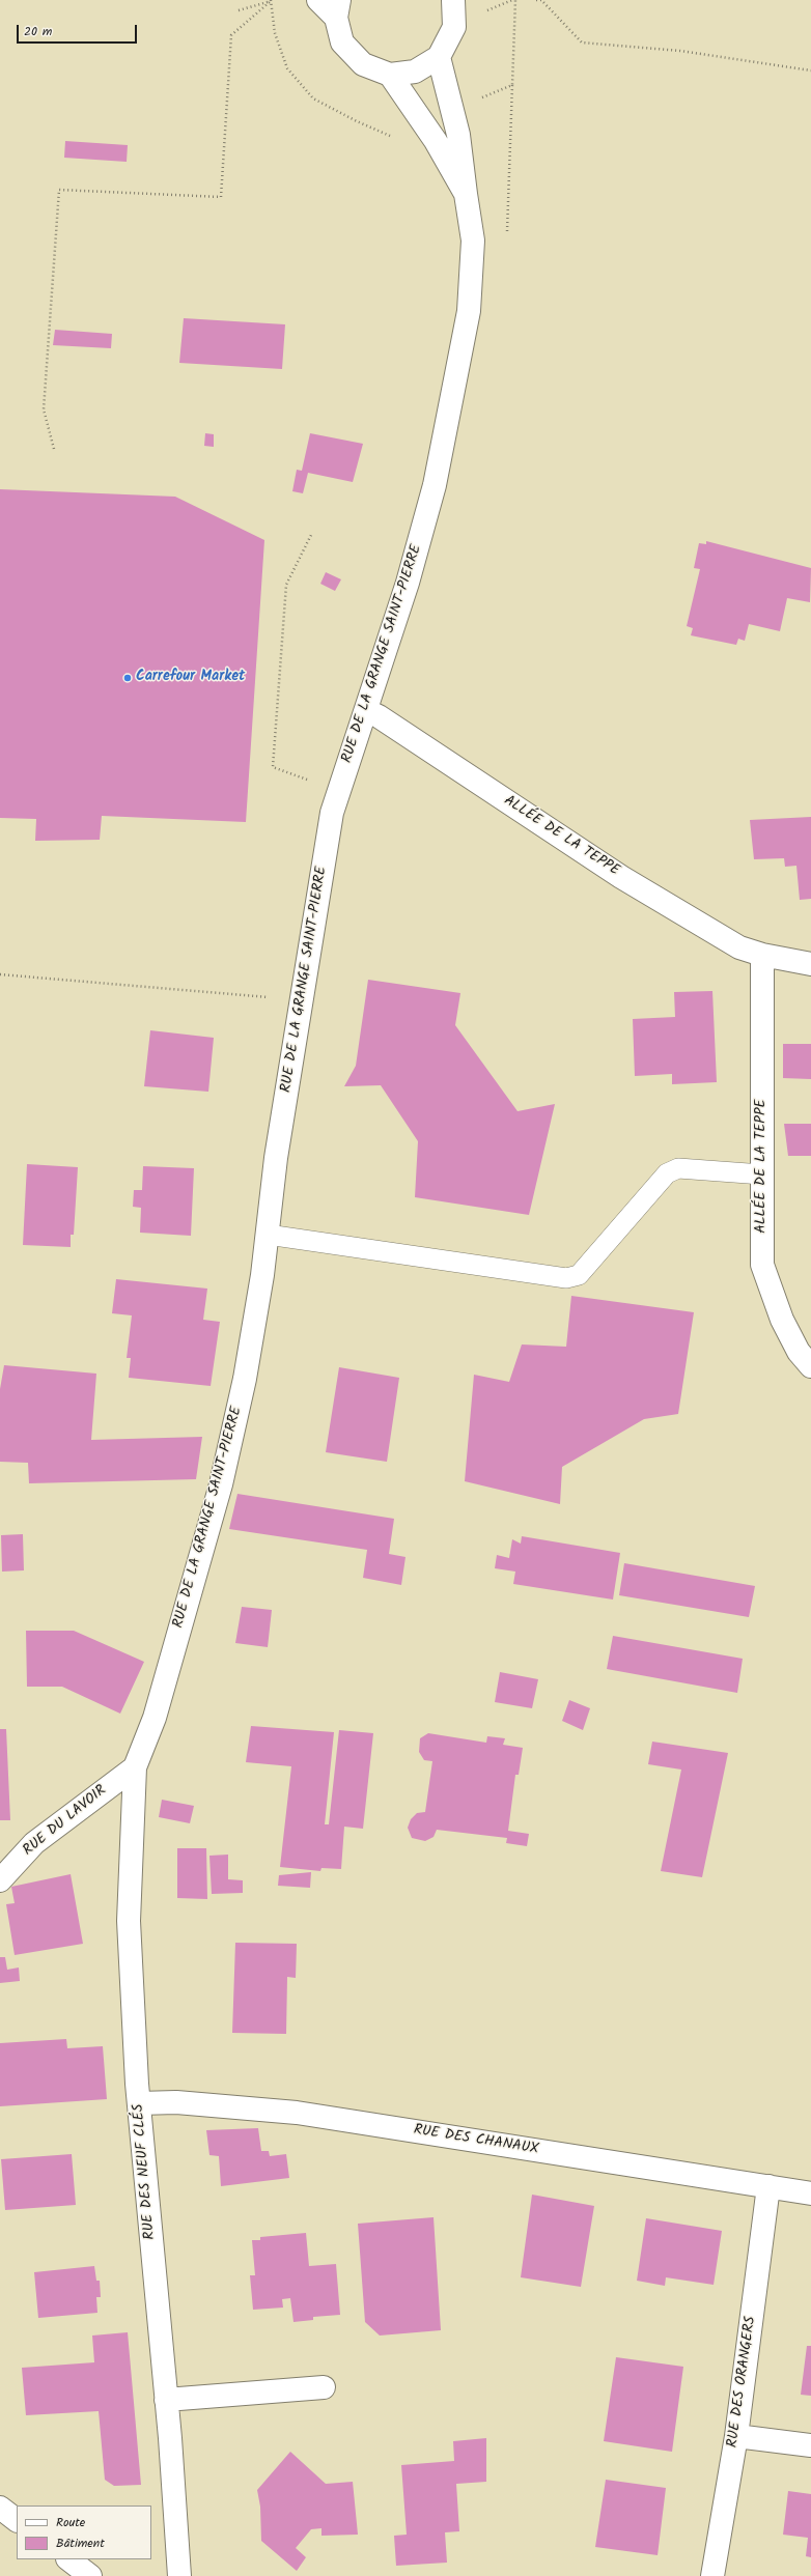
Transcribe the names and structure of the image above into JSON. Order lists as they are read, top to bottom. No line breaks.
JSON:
{"streets":{"street":["RUE DE LA GRANGE SAINT-PIERRE","ALLÉE DE LA TEPPE","RUE DU LAVOIR","RUE DES CHANAUX","RUE DES NEUF CLÉS","RUE DES ORANGERS"]},"crossings":[["RUE DE LA GRANGE SAINT-PIERRE","ALLÉE DE LA TEPPE"],["RUE DE LA GRANGE SAINT-PIERRE","RUE DU LAVOIR"],["RUE DE LA GRANGE SAINT-PIERRE","RUE DES NEUF CLÉS"],["RUE DU LAVOIR","RUE DES NEUF CLÉS"],["RUE DES CHANAUX","RUE DES NEUF CLÉS"],["RUE DES CHANAUX","RUE DES ORANGERS"]],"places":["Carrefour Market"],"legend":["Route","Bâtiment"],"scale_bar":"20 m"}
